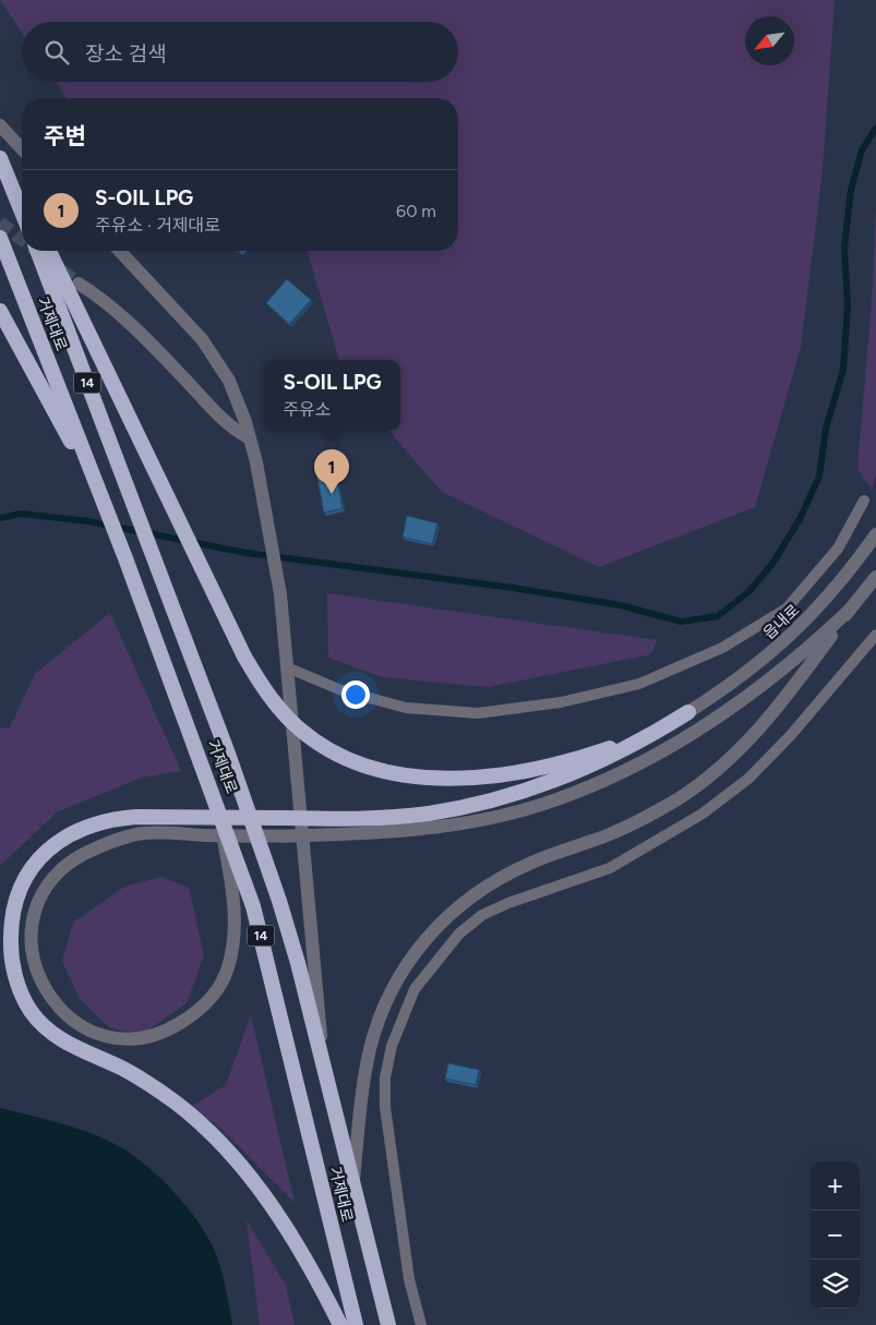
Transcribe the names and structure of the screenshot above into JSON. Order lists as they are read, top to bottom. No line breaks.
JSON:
{"streets":{"highway":["거제대로","14"],"street":["읍내로"]},"north":"bottom left","page":{"search":"장소 검색","heading":"주변","list":[{"mark":"1","name":"S-OIL LPG","note":"주유소 · 거제대로","value":"60 m"}],"popup":["S-OIL LPG","주유소"],"pins":"1","map_buttons":["+","−"]}}
